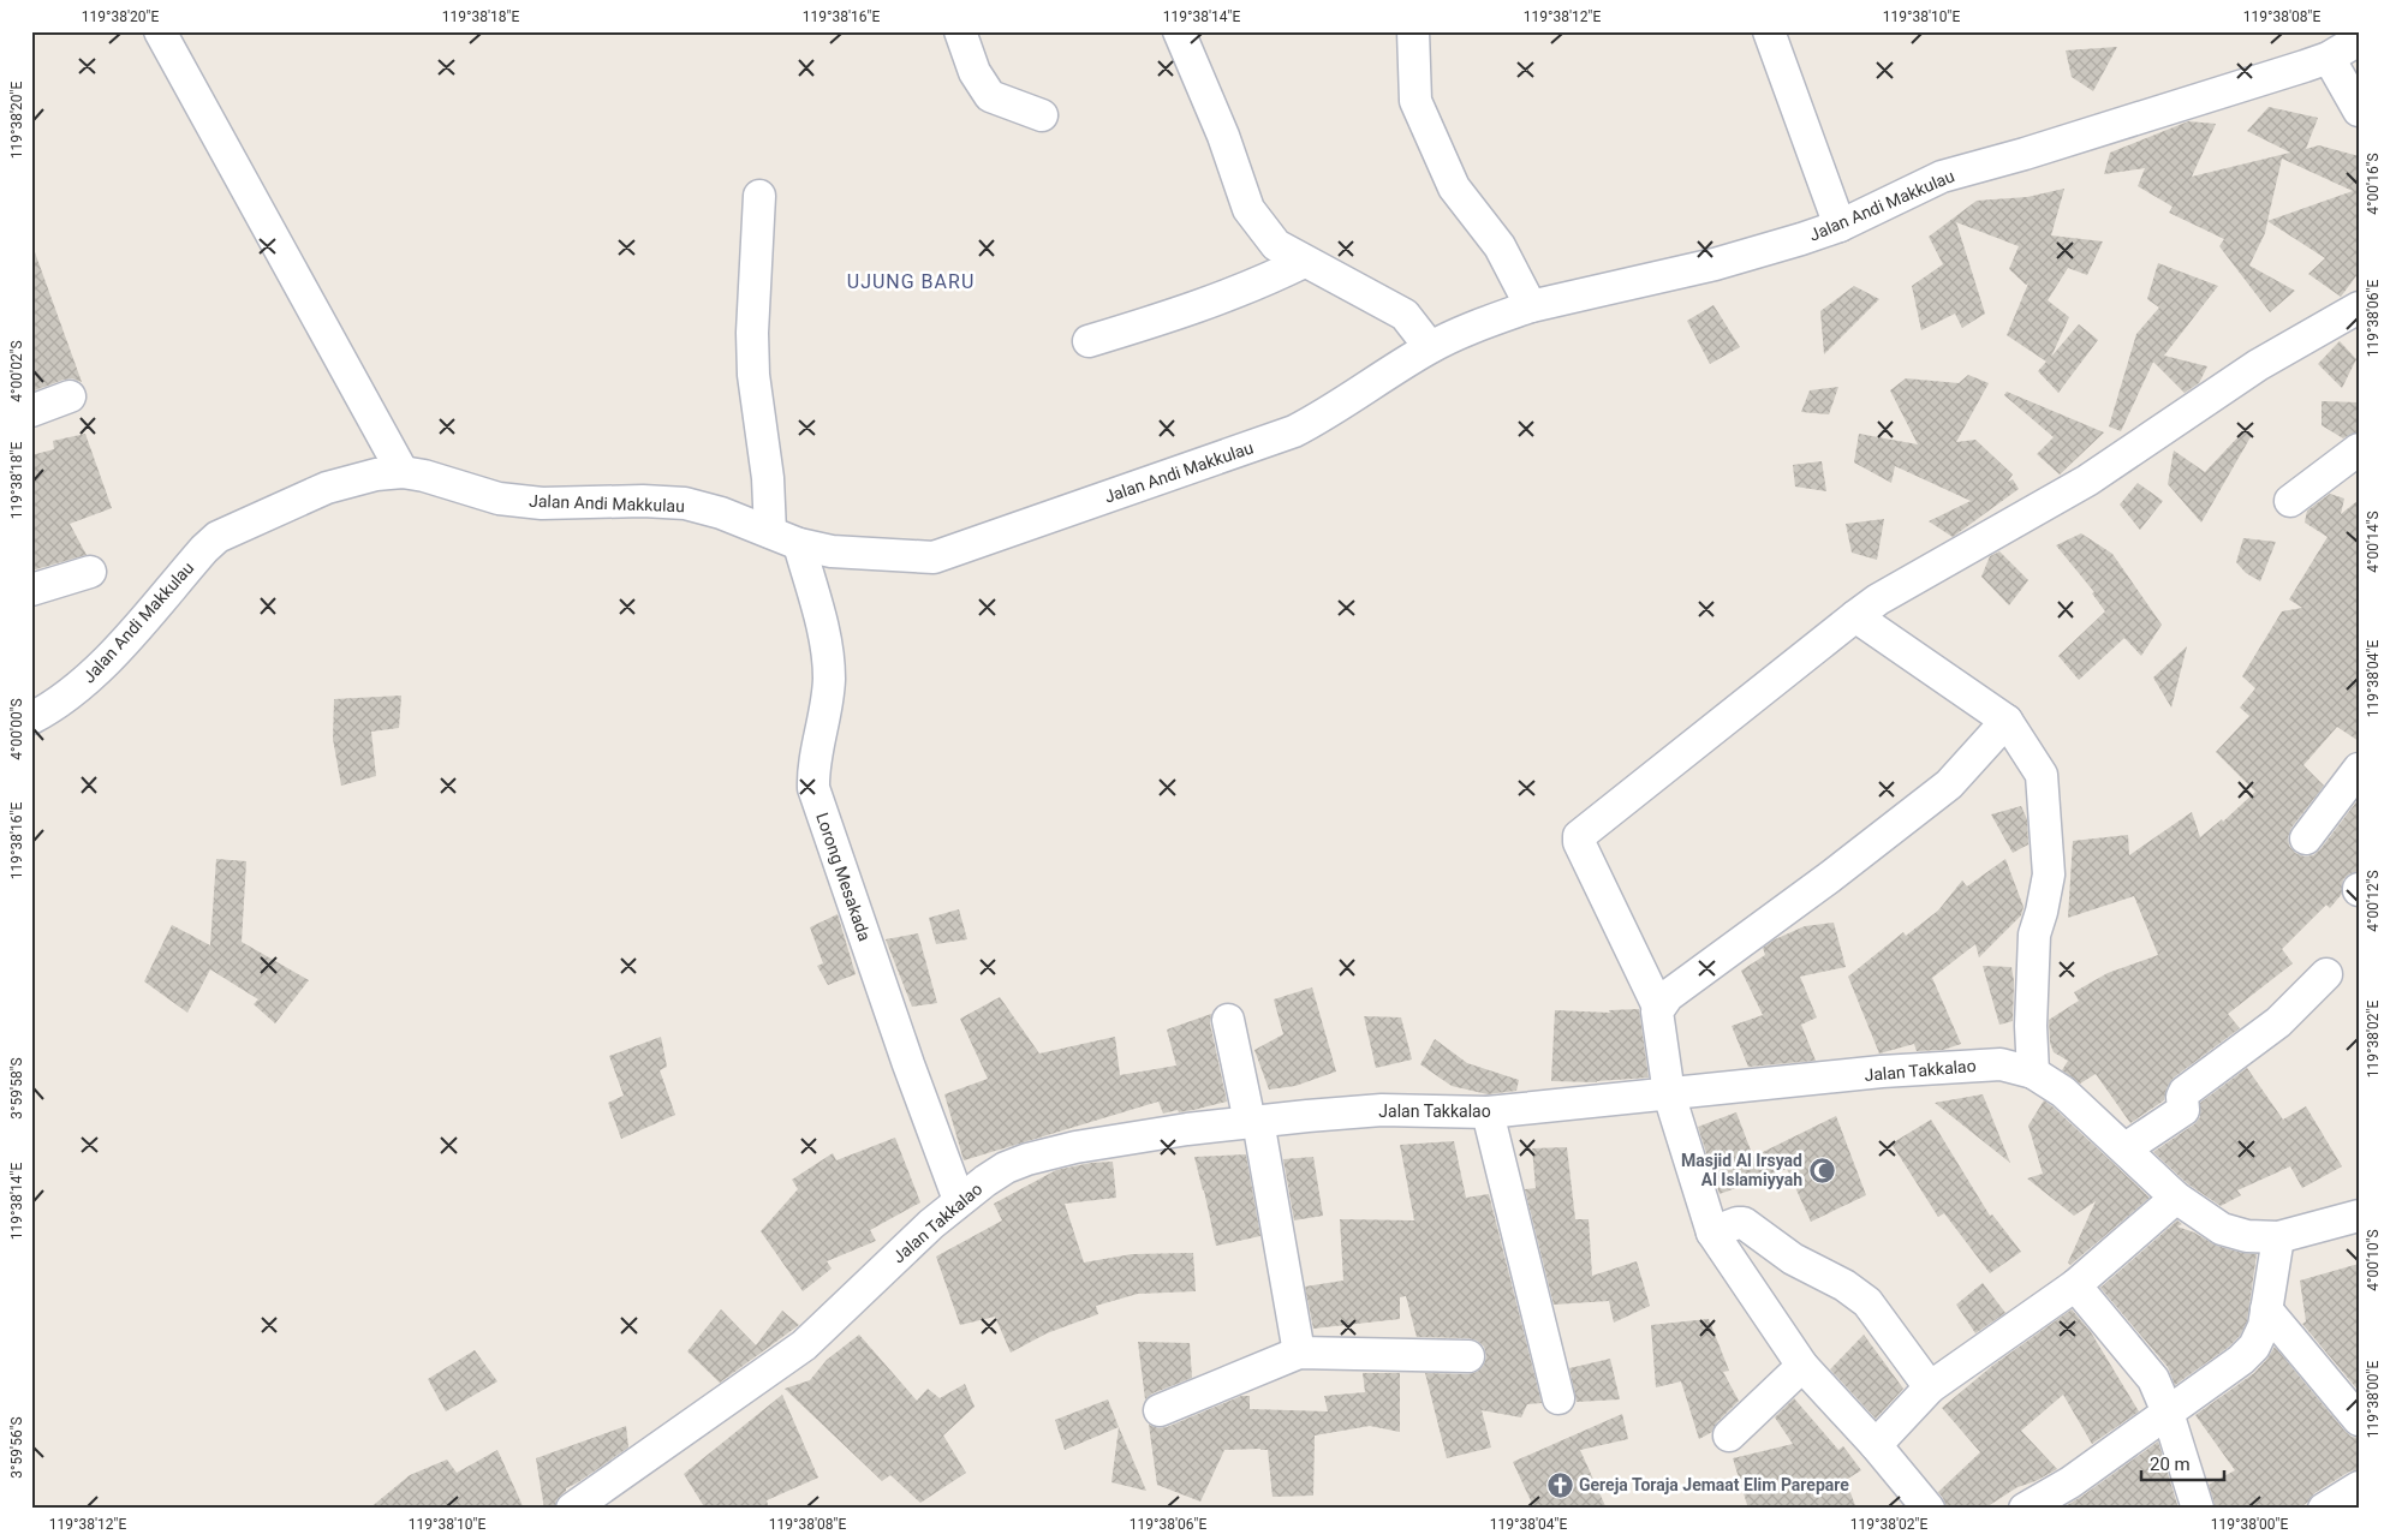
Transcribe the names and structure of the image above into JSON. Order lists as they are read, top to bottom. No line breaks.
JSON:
{"streets":{"street":["Jalan Andi Makkulau","Lorong Mesakada","Jalan Takkalao"]},"crossings":[["Jalan Andi Makkulau","Lorong Mesakada"],["Lorong Mesakada","Jalan Takkalao"]],"districts":["UJUNG BARU"],"places":{"mosque":["Masjid Al Irsyad Al Islamiyyah"],"church":["Gereja Toraja Jemaat Elim Parepare"]},"scale_bar":"20 m","coordinates":["119°38'20\"E","119°38'18\"E","119°38'16\"E","119°38'14\"E","119°38'12\"E","119°38'10\"E","119°38'08\"E","4°00'16\"S","119°38'06\"E","4°00'02\"S","4°00'14\"S","119°38'04\"E","4°00'00\"S","4°00'12\"S","119°38'02\"E","3°59'58\"S","4°00'10\"S","119°38'00\"E","3°59'56\"S"]}
